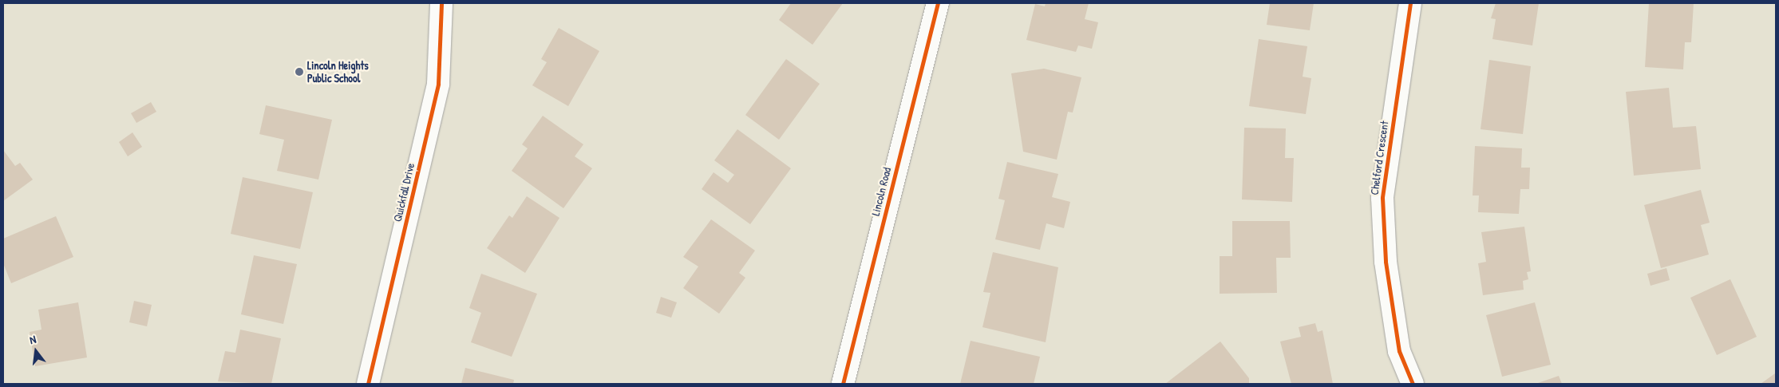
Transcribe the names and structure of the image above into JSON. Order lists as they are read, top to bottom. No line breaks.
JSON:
{"streets":{"street":["Chelford Crescent","Lincoln Road","Quickfall Drive"]},"places":["Lincoln Heights Public School"],"north":"top"}
